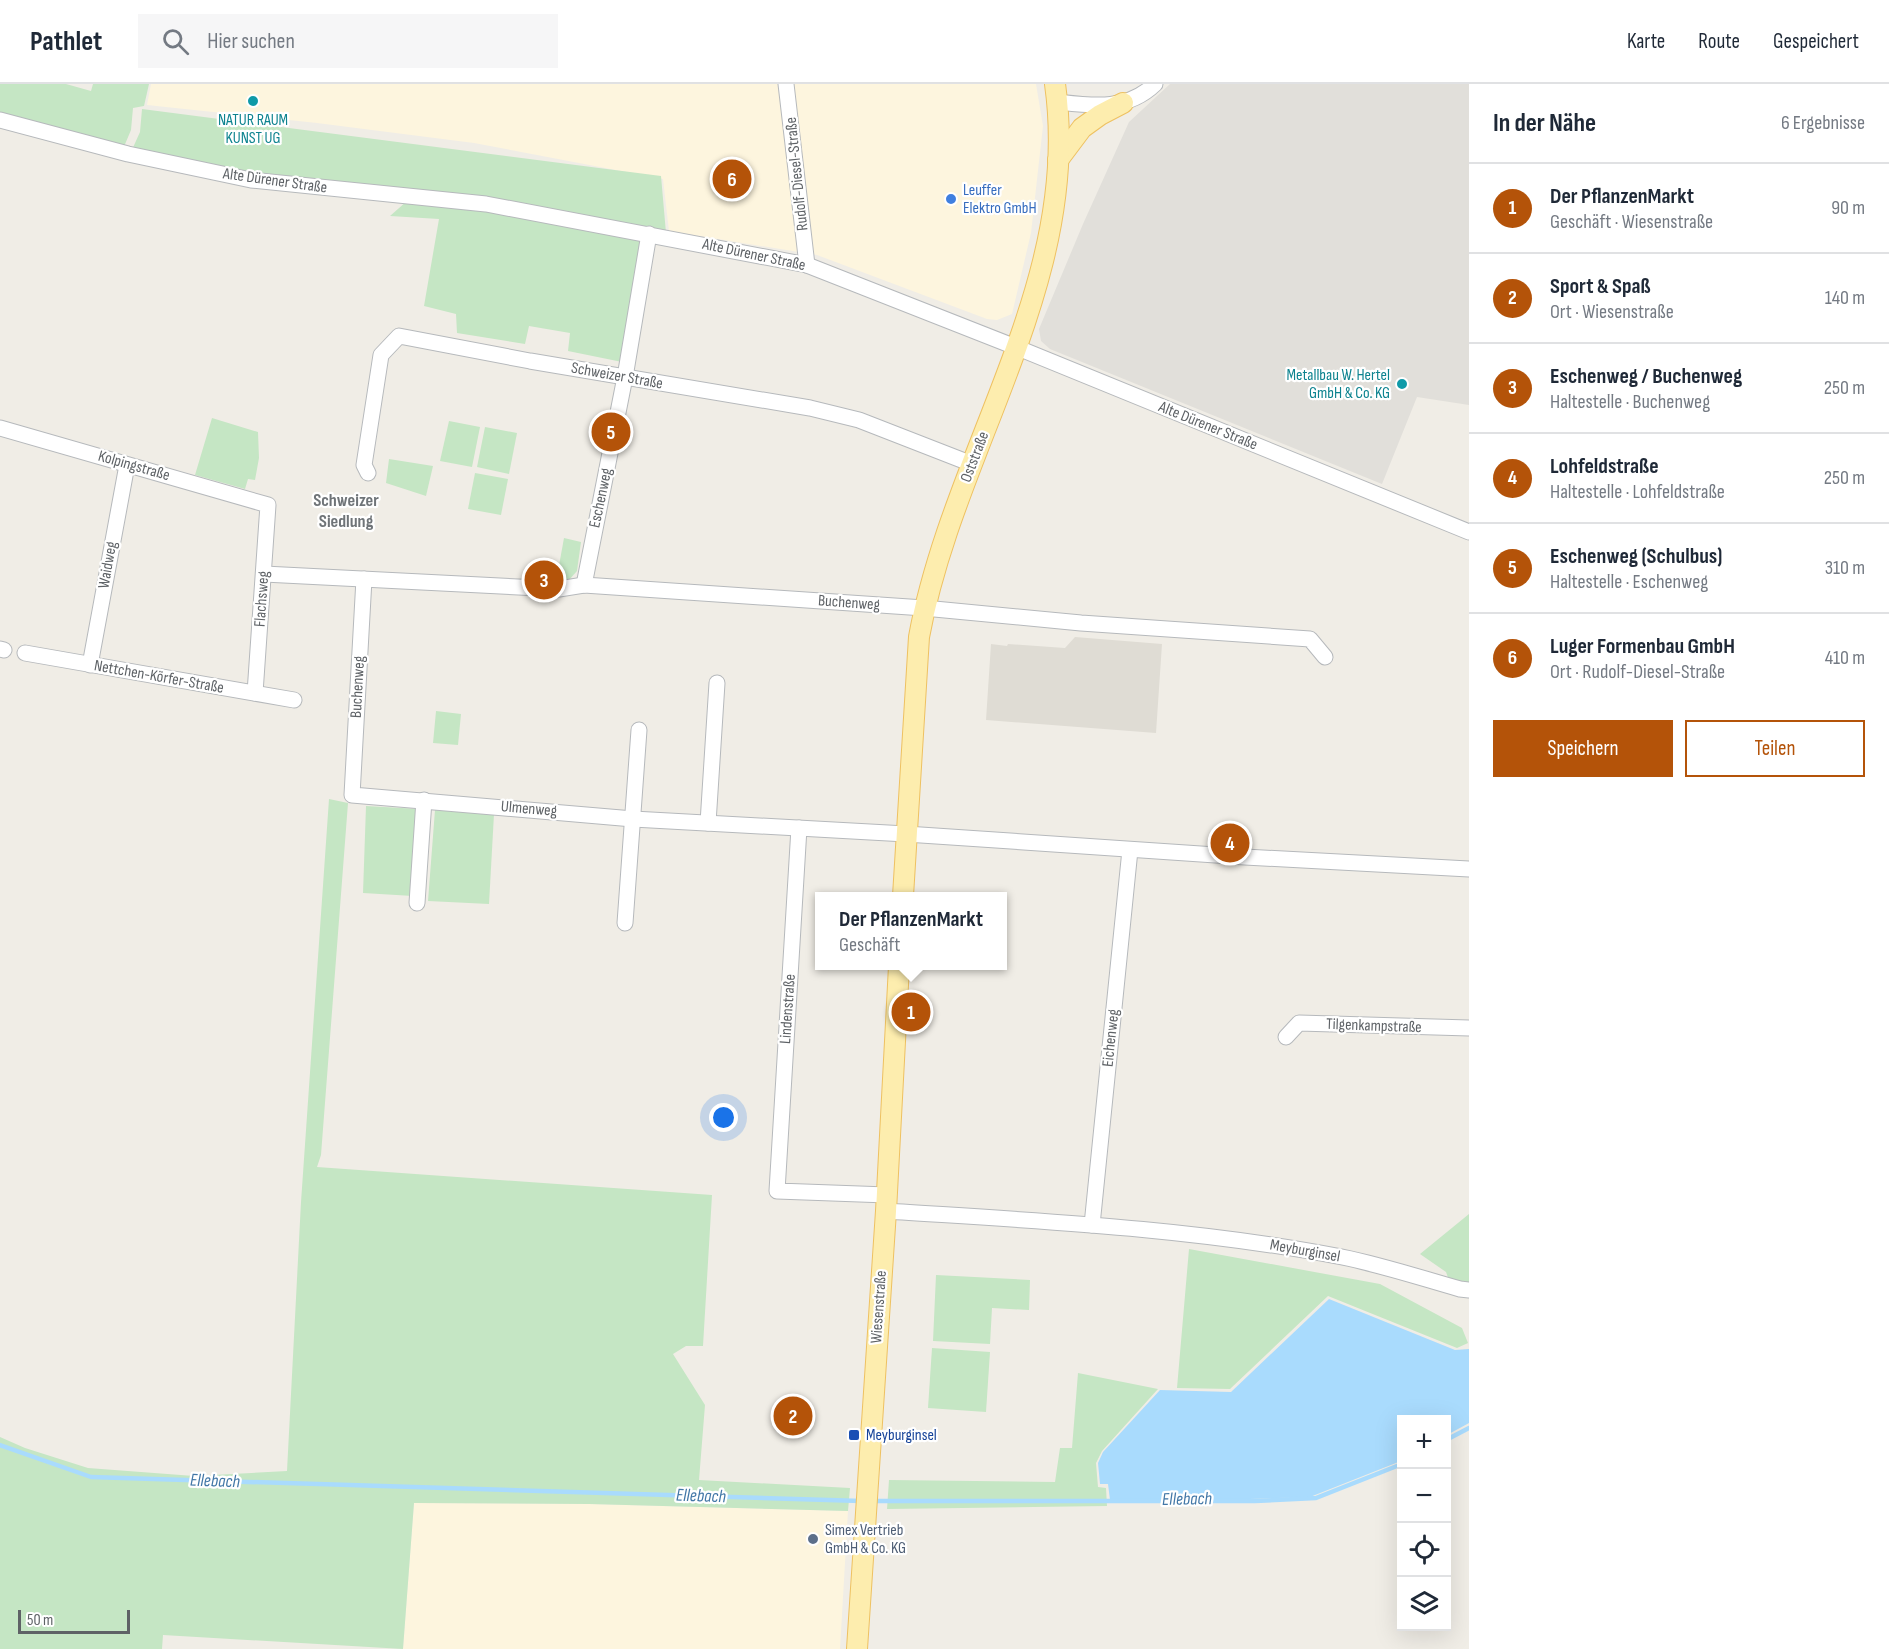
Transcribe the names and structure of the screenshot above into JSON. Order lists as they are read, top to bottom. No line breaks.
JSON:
{"streets":{"main road":["Oststraße","Wiesenstraße"],"street":["Rudolf-Diesel-Straße","Alte Dürener Straße","Schweizer Straße","Kolpingstraße","Eschenweg","Waidweg","Flachsweg","Buchenweg","Nettchen-Körfer-Straße","Ulmenweg","Lindenstraße","Tilgenkampstraße","Eichenweg","Meyburginsel"]},"crossings":[["Rudolf-Diesel-Straße","Alte Dürener Straße"],["Alte Dürener Straße","Oststraße"],["Alte Dürener Straße","Eschenweg"],["Schweizer Straße","Oststraße"],["Schweizer Straße","Eschenweg"],["Oststraße","Buchenweg"],["Oststraße","Ulmenweg"],["Kolpingstraße","Waidweg"],["Kolpingstraße","Flachsweg"],["Eschenweg","Buchenweg"],["Waidweg","Nettchen-Körfer-Straße"],["Flachsweg","Buchenweg"],["Flachsweg","Nettchen-Körfer-Straße"],["Buchenweg","Ulmenweg"],["Ulmenweg","Lindenstraße"],["Ulmenweg","Eichenweg"],["Lindenstraße","Meyburginsel"],["Eichenweg","Meyburginsel"],["Meyburginsel","Wiesenstraße"]],"districts":["Schweizer Siedlung"],"water":["Ellebach"],"places":{"other":["NATUR RAUM KUNST UG","Leuffer Elektro GmbH","Metallbau W. Hertel GmbH & Co. KG","Simex Vertrieb GmbH & Co. KG"],"transit":["Meyburginsel"]},"scale_bar":"50 m","page":{"header":"Pathlet","search":"Hier suchen","nav":["Karte","Route","Gespeichert"],"heading":["In der Nähe","6 Ergebnisse"],"pins":["6","5","3","4","1","2"],"list":[{"mark":"1","name":"Der PflanzenMarkt","note":"Geschäft · Wiesenstraße","value":"90 m"},{"mark":"2","name":"Sport & Spaß","note":"Ort · Wiesenstraße","value":"140 m"},{"mark":"3","name":"Eschenweg / Buchenweg","note":"Haltestelle · Buchenweg","value":"250 m"},{"mark":"4","name":"Lohfeldstraße","note":"Haltestelle · Lohfeldstraße","value":"250 m"},{"mark":"5","name":"Eschenweg (Schulbus)","note":"Haltestelle · Eschenweg","value":"310 m"},{"mark":"6","name":"Luger Formenbau GmbH","note":"Ort · Rudolf-Diesel-Straße","value":"410 m"}],"buttons":["Speichern","Teilen"],"popup":["Der PflanzenMarkt","Geschäft"],"map_buttons":["+","−"],"scale":"50 m"}}
